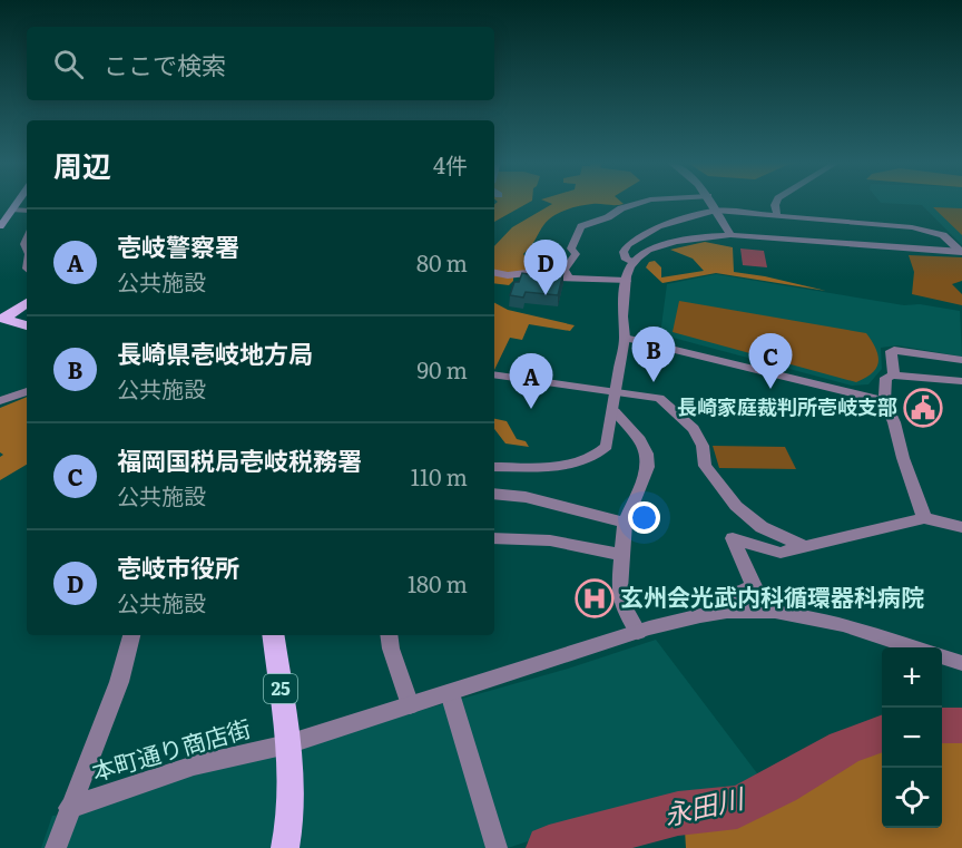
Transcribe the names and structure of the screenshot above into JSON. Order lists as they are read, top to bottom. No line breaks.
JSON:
{"streets":{"main road":["25"],"street":["本町通り商店街"]},"crossings":[["25","本町通り商店街"]],"water":["永田川"],"places":{"public building":["長崎家庭裁判所壱岐支部"],"hospital":["玄州会光武内科循環器科病院"]},"page":{"search":"ここで検索","heading":["周辺","4件"],"list":[{"mark":"A","name":"壱岐警察署","note":"公共施設","value":"80 m"},{"mark":"B","name":"長崎県壱岐地方局","note":"公共施設","value":"90 m"},{"mark":"C","name":"福岡国税局壱岐税務署","note":"公共施設","value":"110 m"},{"mark":"D","name":"壱岐市役所","note":"公共施設","value":"180 m"}],"pins":["D","B","C","A"],"map_buttons":["+","−"]}}
